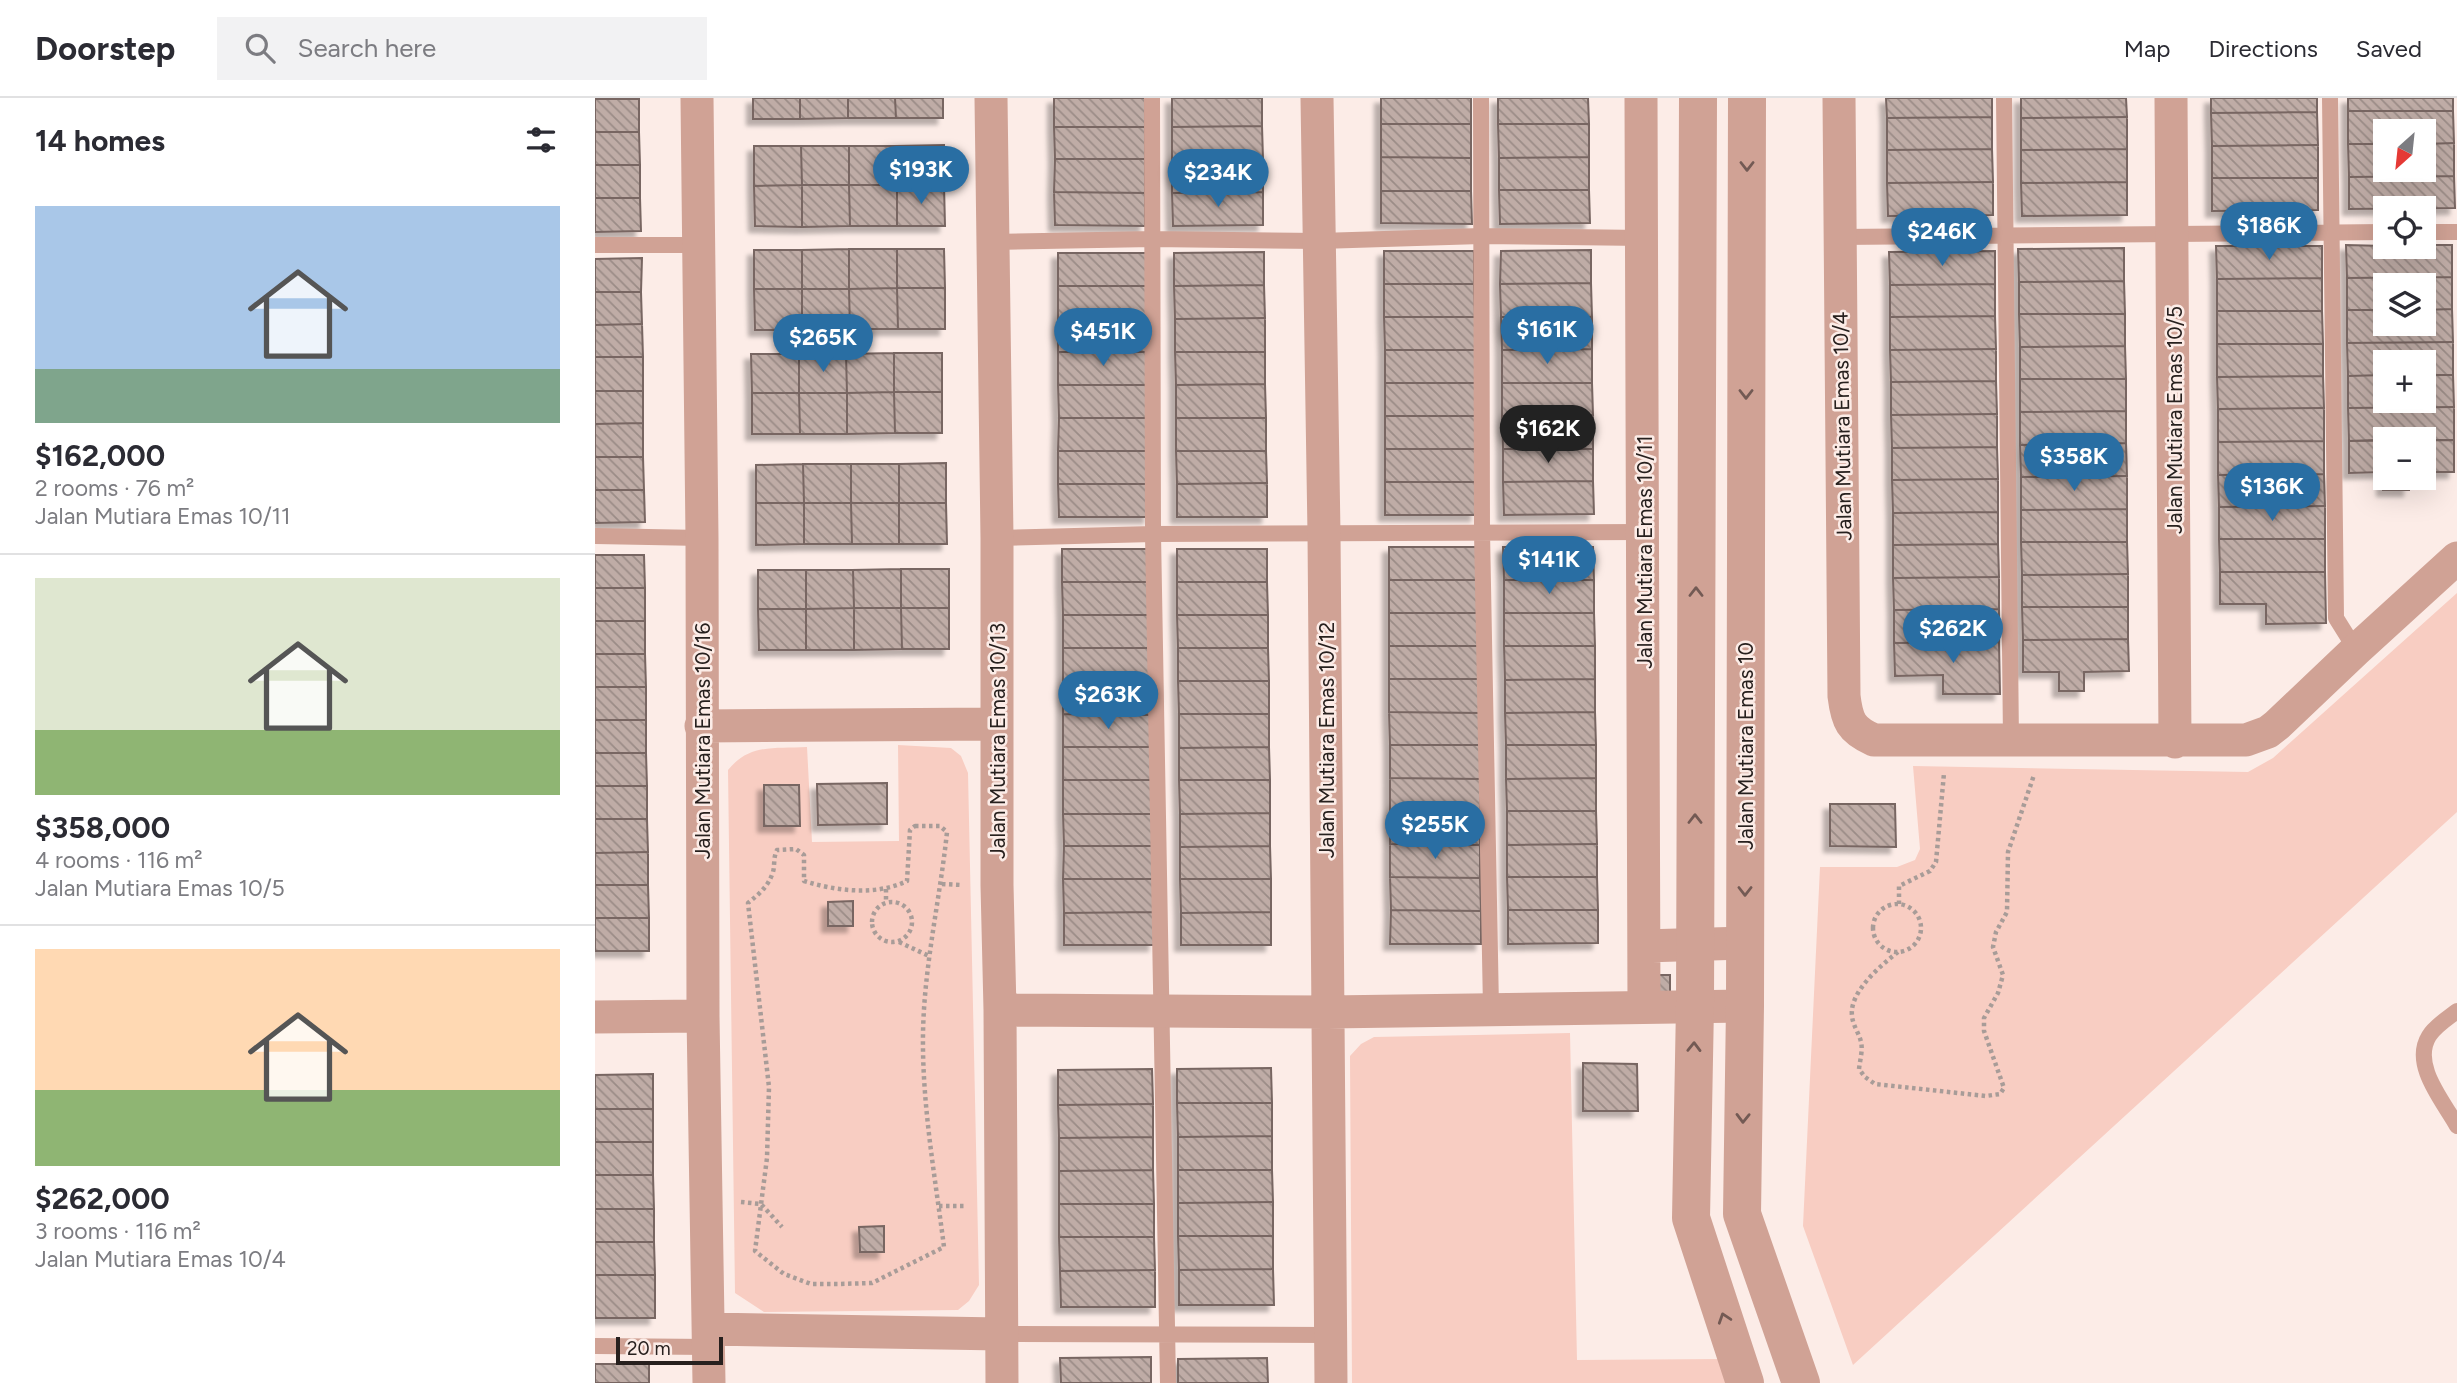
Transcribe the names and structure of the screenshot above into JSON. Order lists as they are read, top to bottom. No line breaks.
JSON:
{"streets":{"street":["Jalan Mutiara Emas 10/5","Jalan Mutiara Emas 10/4","Jalan Mutiara Emas 10/11","Jalan Mutiara Emas 10/12","Jalan Mutiara Emas 10/16","Jalan Mutiara Emas 10/13","Jalan Mutiara Emas 10"]},"scale_bar":"20 m","north":"bottom left","page":{"header":"Doorstep","search":"Search here","nav":["Map","Directions","Saved"],"heading":"14 homes","map_buttons":["+","−"],"price":["$193K","$234K","$186K","$246K","$161K","$451K","$265K","$162K","$358K","$136K","$141K","$262K","$263K","$255K"],"list":[{"name":"$162,000","note":"2 rooms · 76 m² · Jalan Mutiara Emas 10/11"},{"name":"$358,000","note":"4 rooms · 116 m² · Jalan Mutiara Emas 10/5"},{"name":"$262,000","note":"3 rooms · 116 m² · Jalan Mutiara Emas 10/4"}],"scale":"20 m"}}
